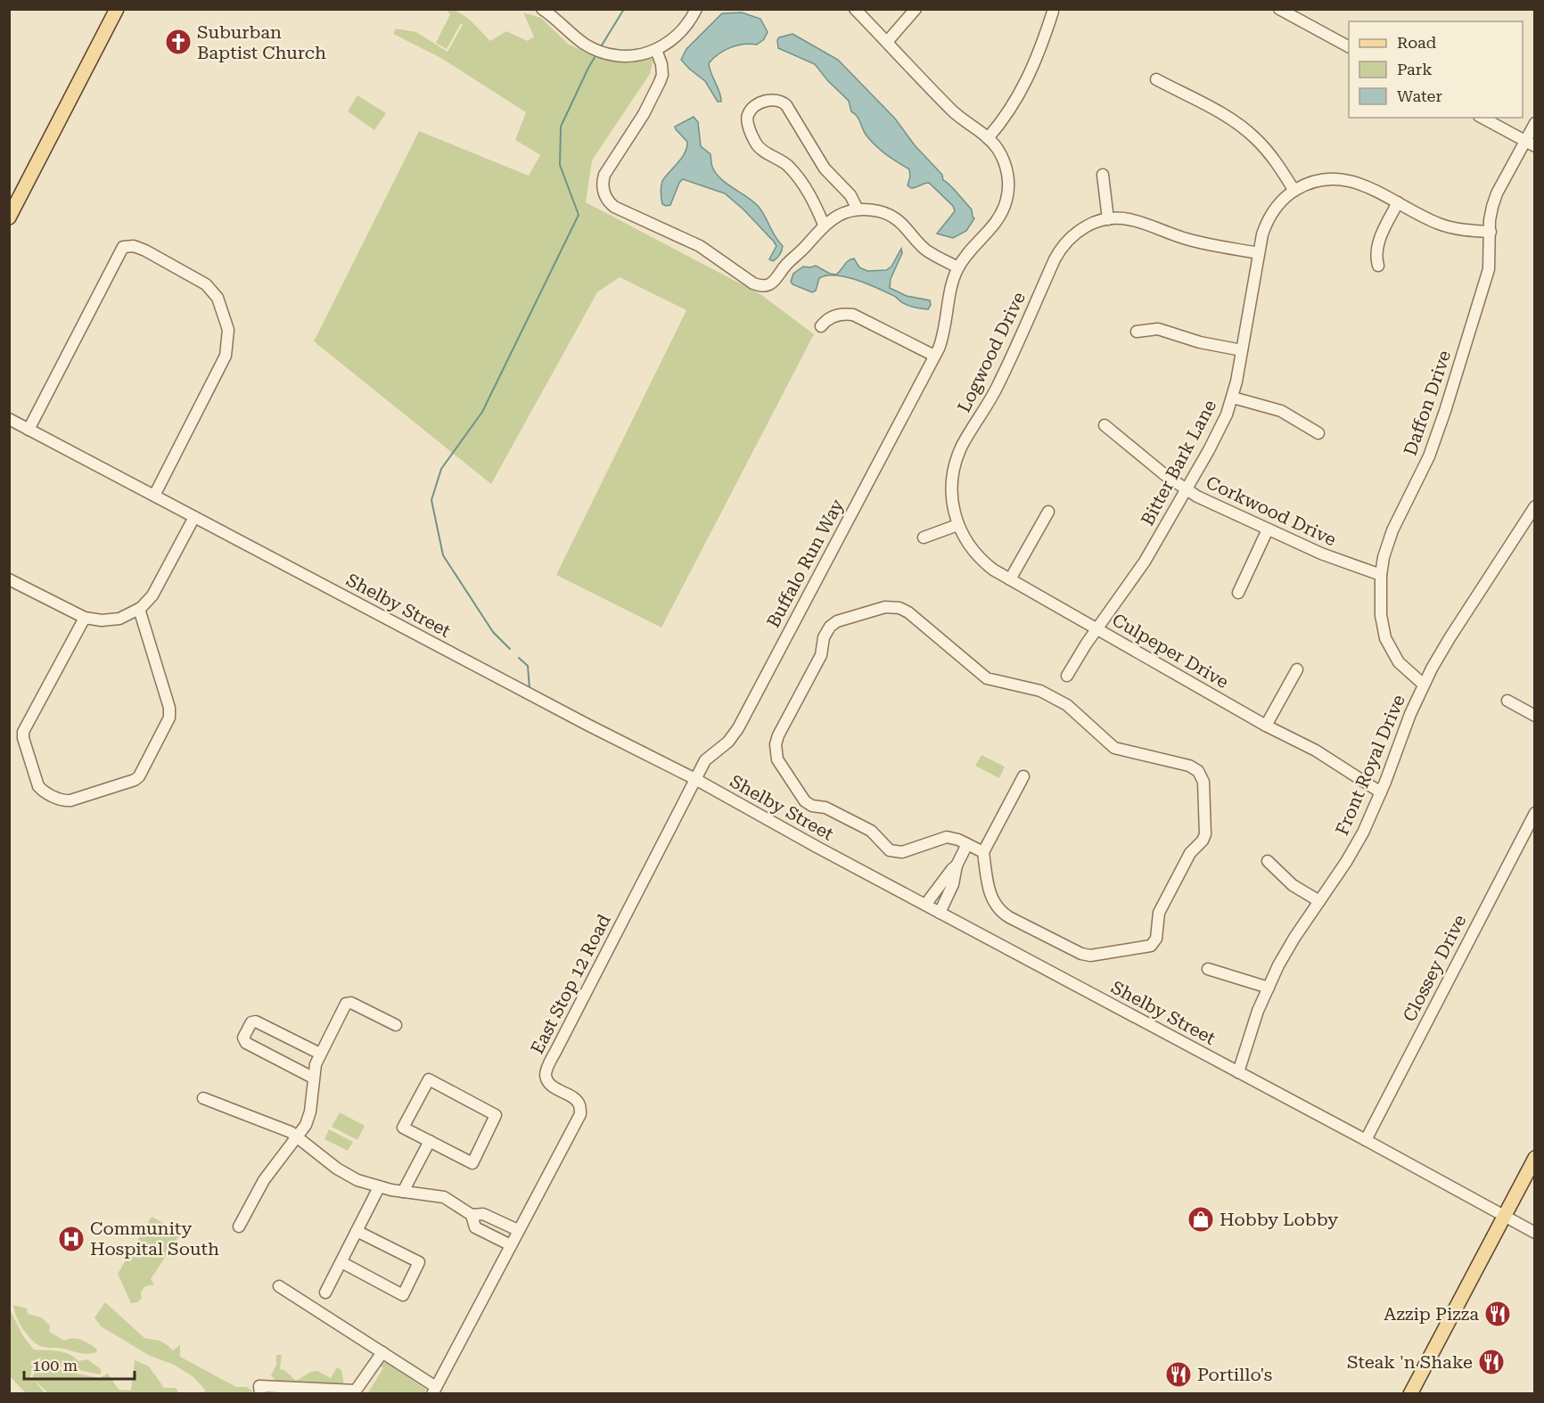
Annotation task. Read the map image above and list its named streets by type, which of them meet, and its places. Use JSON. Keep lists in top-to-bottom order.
{
  "streets": {
    "street": [
      "Logwood Drive",
      "Daffon Drive",
      "Bitter Bark Lane",
      "Corkwood Drive",
      "Buffalo Run Way",
      "Shelby Street",
      "Culpeper Drive",
      "Front Royal Drive",
      "Clossey Drive",
      "East Stop 12 Road"
    ]
  },
  "crossings": [
    ["Logwood Drive", "Culpeper Drive"],
    ["Daffon Drive", "Corkwood Drive"],
    ["Daffon Drive", "Front Royal Drive"],
    ["Bitter Bark Lane", "Corkwood Drive"],
    ["Bitter Bark Lane", "Culpeper Drive"],
    ["Buffalo Run Way", "Shelby Street"],
    ["Buffalo Run Way", "East Stop 12 Road"],
    ["Shelby Street", "Front Royal Drive"],
    ["Shelby Street", "Clossey Drive"],
    ["Shelby Street", "East Stop 12 Road"],
    ["Culpeper Drive", "Front Royal Drive"]
  ],
  "places": {
    "church": ["Suburban Baptist Church"],
    "shop": ["Hobby Lobby"],
    "hospital": ["Community Hospital South"],
    "restaurant": ["Azzip Pizza", "Steak 'n Shake", "Portillo's"]
  },
  "legend": ["Road", "Park", "Water"],
  "scale_bar": "100 m"
}
